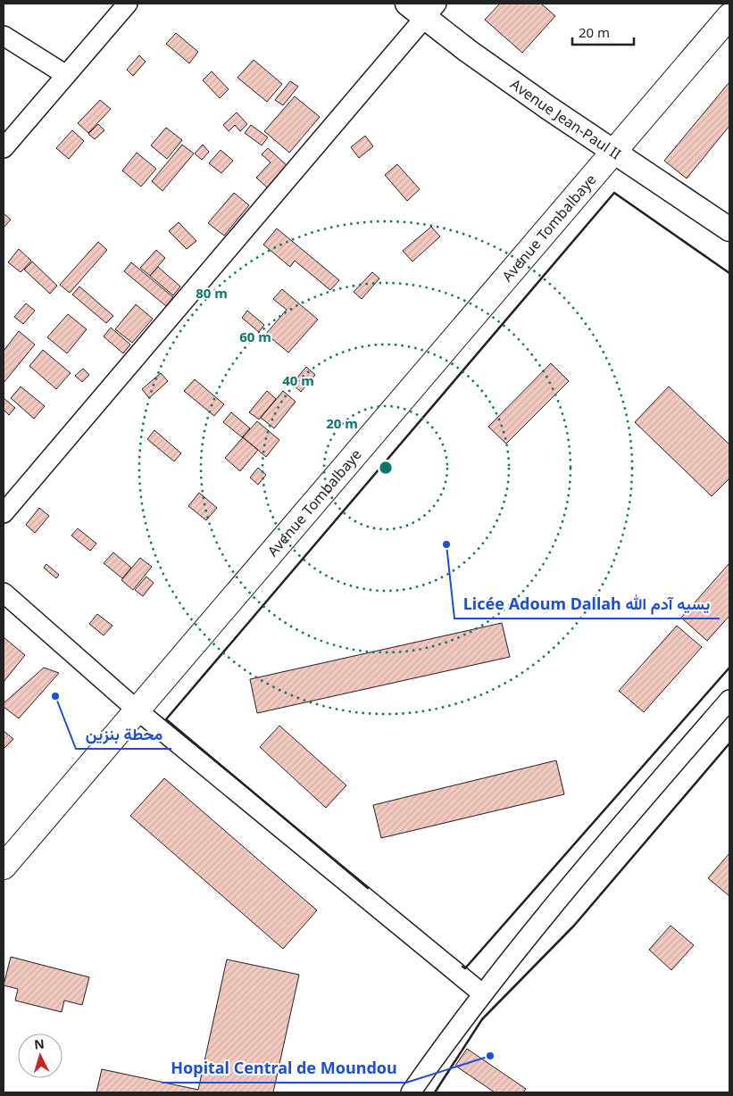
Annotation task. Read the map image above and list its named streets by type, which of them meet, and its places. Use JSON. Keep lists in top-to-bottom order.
{
  "streets": {
    "main road": ["Avenue Tombalbaye"],
    "street": ["Avenue Jean-Paul II"]
  },
  "crossings": [
    ["Avenue Jean-Paul II", "Avenue Tombalbaye"]
  ],
  "places": ["Licée Adoum Dallah يسيه آدم الله", "محطة بنزين", "Hopital Central de Moundou"],
  "scale_bar": "20 m",
  "north": "top",
  "rings": [
    "80 m",
    "60 m",
    "40 m",
    "20 m"
  ]
}
